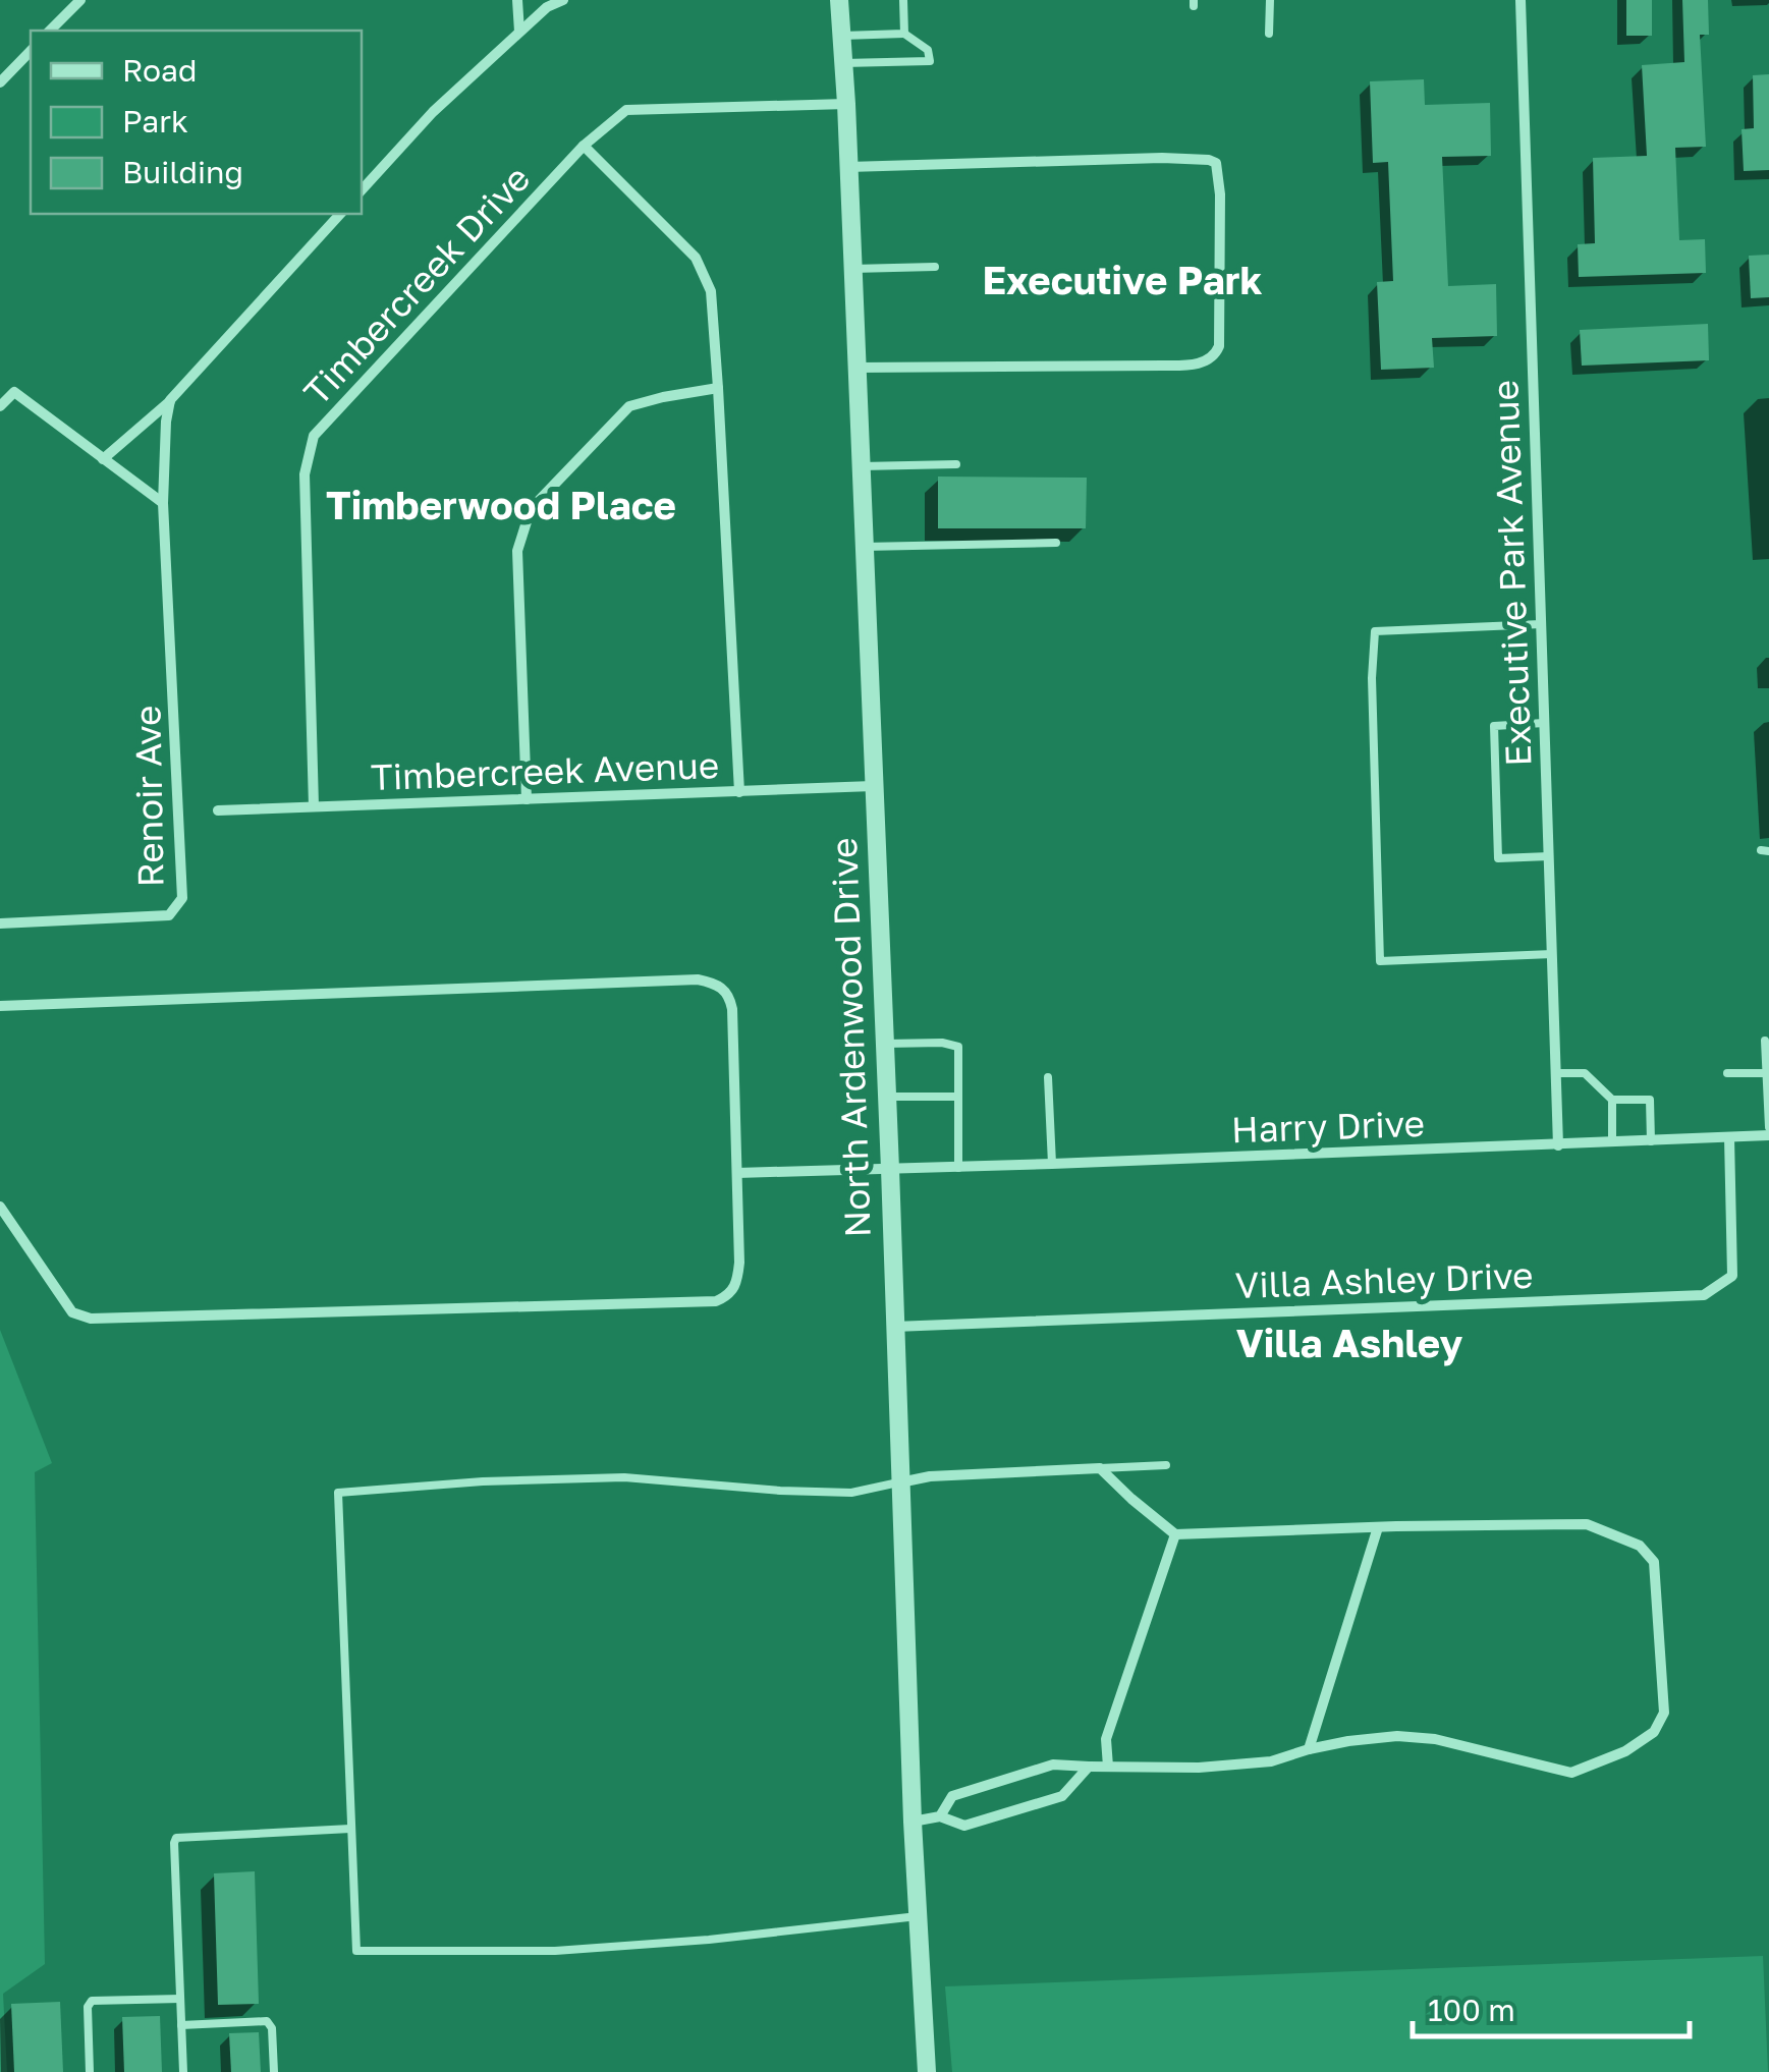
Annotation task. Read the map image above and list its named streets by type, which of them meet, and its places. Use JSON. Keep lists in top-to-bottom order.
{
  "streets": {
    "street": [
      "Timbercreek Drive",
      "Executive Park Avenue",
      "Timbercreek Avenue",
      "Renoir Ave",
      "North Ardenwood Drive",
      "Harry Drive",
      "Villa Ashley Drive"
    ]
  },
  "crossings": [
    ["Timbercreek Drive", "Timbercreek Avenue"],
    ["Timbercreek Drive", "North Ardenwood Drive"],
    ["Executive Park Avenue", "Harry Drive"],
    ["Timbercreek Avenue", "North Ardenwood Drive"],
    ["North Ardenwood Drive", "Harry Drive"],
    ["North Ardenwood Drive", "Villa Ashley Drive"],
    ["Harry Drive", "Villa Ashley Drive"]
  ],
  "districts": ["Executive Park", "Timberwood Place", "Villa Ashley"],
  "legend": ["Road", "Park", "Building"],
  "scale_bar": "100 m"
}
